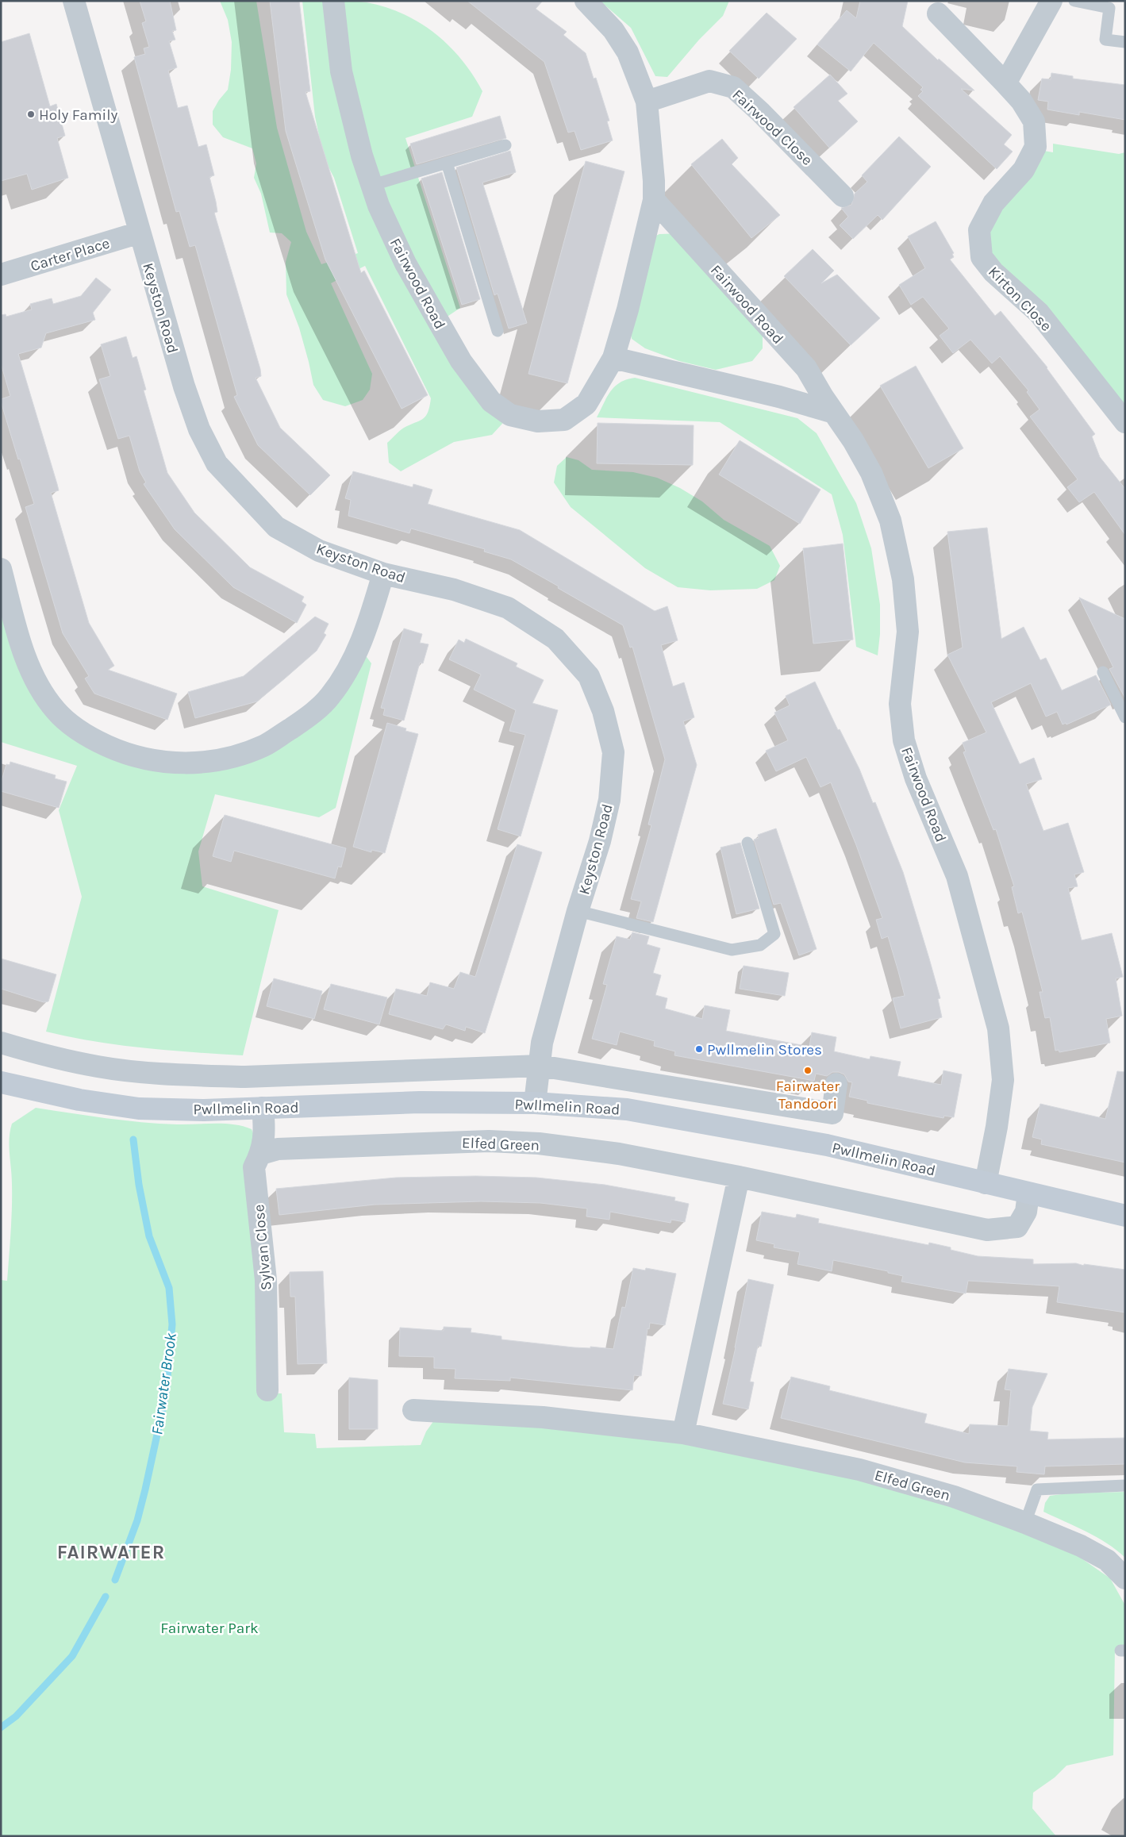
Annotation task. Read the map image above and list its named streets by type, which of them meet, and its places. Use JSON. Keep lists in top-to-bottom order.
{
  "streets": {
    "street": [
      "Fairwood Close",
      "Carter Place",
      "Fairwood Road",
      "Kirton Close",
      "Keyston Road",
      "Pwllmelin Road",
      "Elfed Green",
      "Sylvan Close"
    ]
  },
  "crossings": [
    ["Fairwood Close", "Fairwood Road"],
    ["Carter Place", "Keyston Road"],
    ["Fairwood Road", "Pwllmelin Road"],
    ["Keyston Road", "Pwllmelin Road"],
    ["Pwllmelin Road", "Elfed Green"],
    ["Pwllmelin Road", "Sylvan Close"],
    ["Elfed Green", "Sylvan Close"]
  ],
  "districts": ["FAIRWATER"],
  "water": ["Fairwater Brook"],
  "parks": ["Fairwater Park"],
  "places": ["Holy Family", "Pwllmelin Stores", "Fairwater Tandoori"]
}
